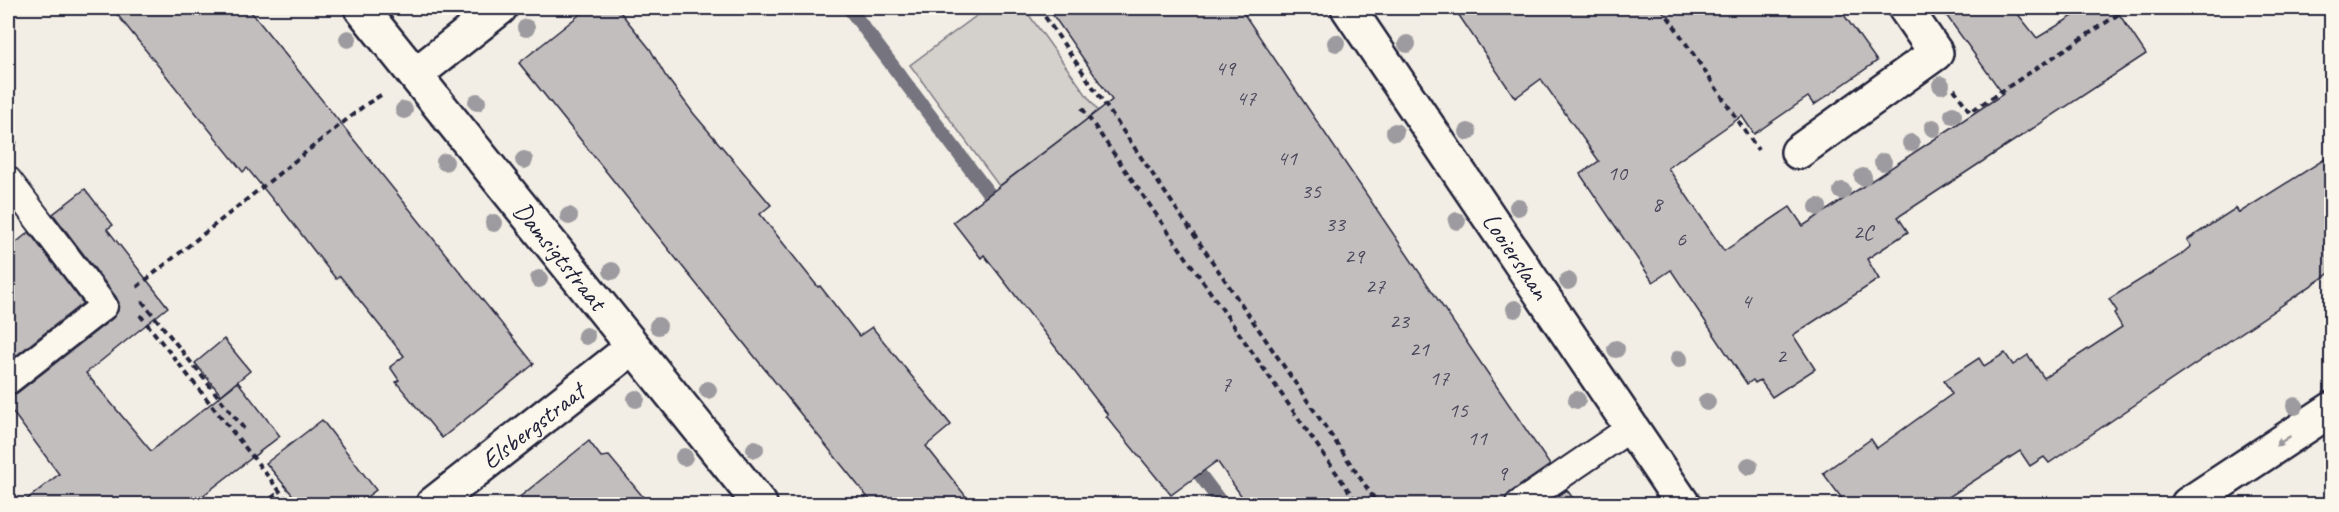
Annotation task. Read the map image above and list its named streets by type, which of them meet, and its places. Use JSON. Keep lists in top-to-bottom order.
{
  "streets": {
    "street": ["Damsigtstraat", "Looierslaan", "Elsbergstraat"]
  },
  "crossings": [
    ["Damsigtstraat", "Elsbergstraat"]
  ],
  "house_numbers": [
    "49",
    "47",
    "41",
    "10",
    "35",
    "8",
    "33",
    "2C",
    "6",
    "29",
    "27",
    "4",
    "23",
    "21",
    "2",
    "17",
    "7",
    "15",
    "11",
    "9"
  ]
}
